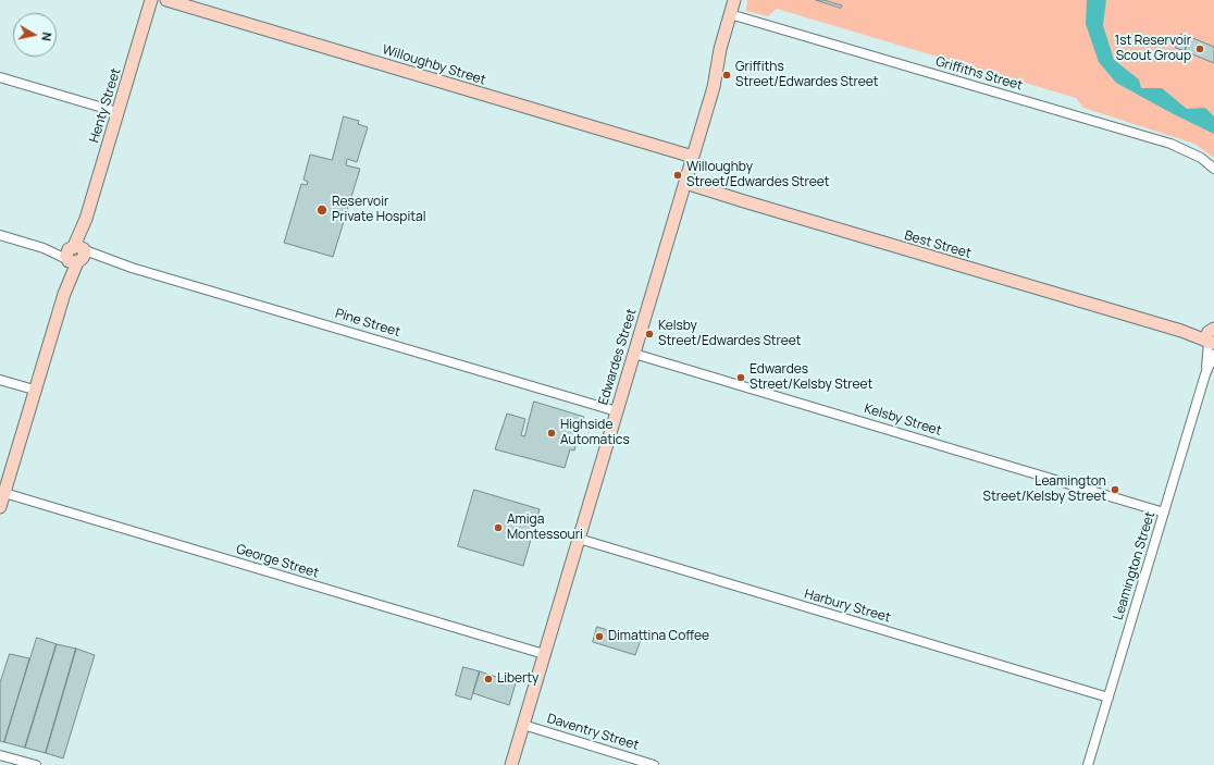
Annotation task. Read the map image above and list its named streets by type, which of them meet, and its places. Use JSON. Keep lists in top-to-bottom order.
{
  "streets": {
    "street": [
      "Willoughby Street",
      "Griffiths Street",
      "Henty Street",
      "Best Street",
      "Pine Street",
      "Edwardes Street",
      "Kelsby Street",
      "George Street",
      "Leamington Street",
      "Harbury Street",
      "Daventry Street"
    ]
  },
  "crossings": [
    ["Willoughby Street", "Edwardes Street"],
    ["Griffiths Street", "Edwardes Street"],
    ["Henty Street", "Pine Street"],
    ["Henty Street", "George Street"],
    ["Best Street", "Edwardes Street"],
    ["Best Street", "Leamington Street"],
    ["Pine Street", "Edwardes Street"],
    ["Edwardes Street", "Kelsby Street"],
    ["Edwardes Street", "George Street"],
    ["Edwardes Street", "Harbury Street"],
    ["Edwardes Street", "Daventry Street"],
    ["Kelsby Street", "Leamington Street"],
    ["Leamington Street", "Harbury Street"]
  ],
  "places": [
    "1st Reservoir Scout Group",
    "Griffiths Street/Edwardes Street",
    "Willoughby Street/Edwardes Street",
    "Reservoir Private Hospital",
    "Kelsby Street/Edwardes Street",
    "Edwardes Street/Kelsby Street",
    "Highside Automatics",
    "Leamington Street/Kelsby Street",
    "Amiga Montessouri",
    "Dimattina Coffee",
    "Liberty"
  ],
  "north": "right"
}
